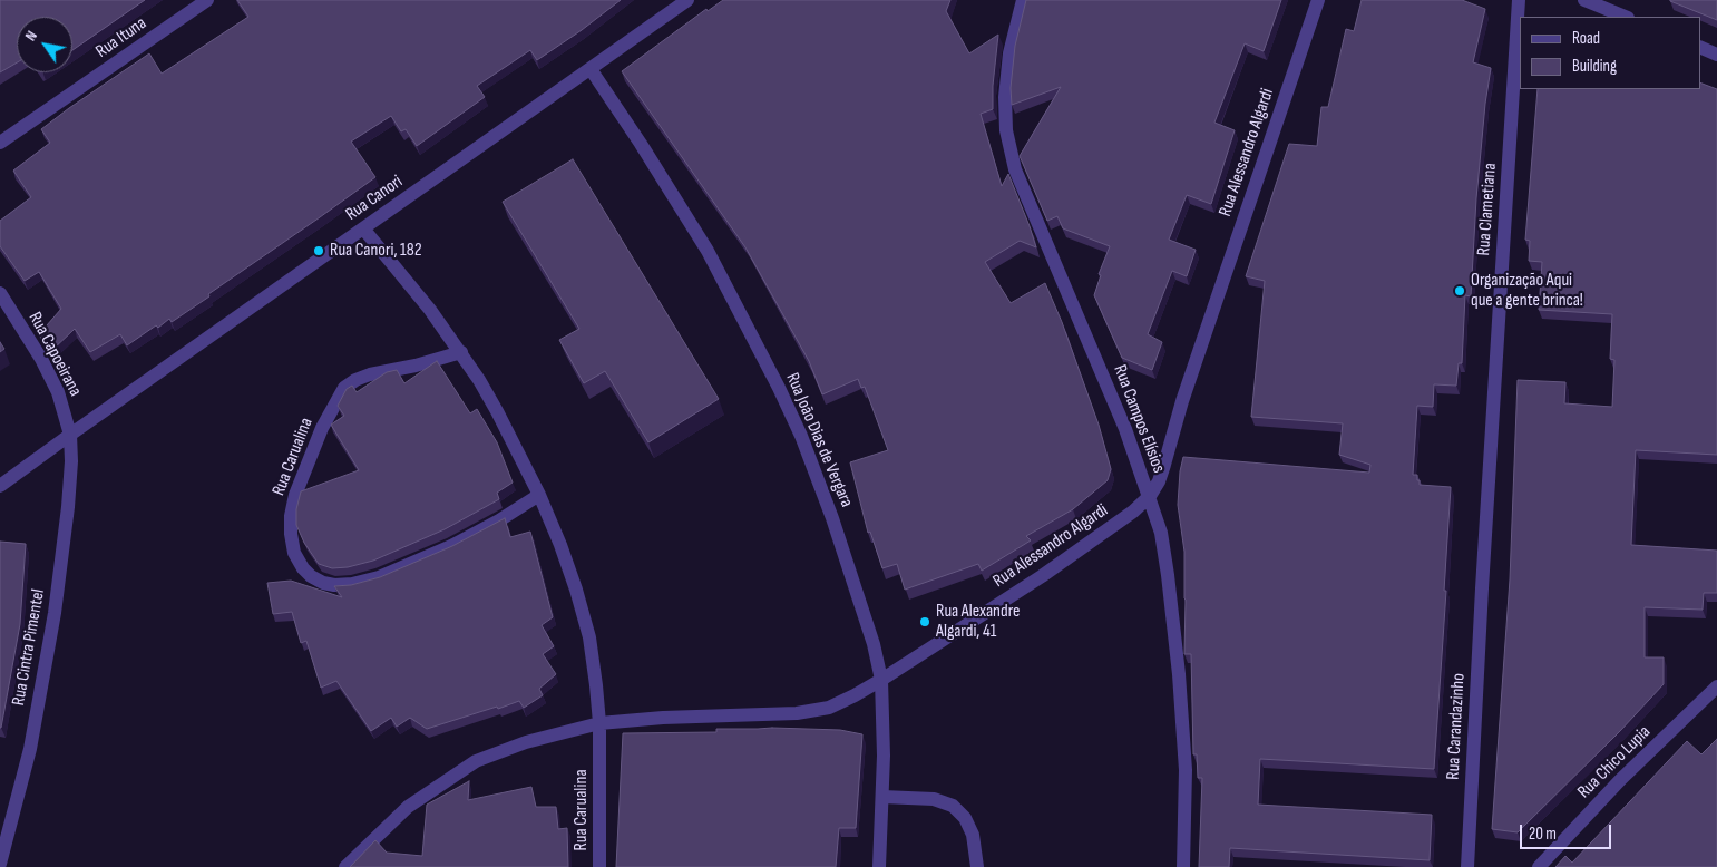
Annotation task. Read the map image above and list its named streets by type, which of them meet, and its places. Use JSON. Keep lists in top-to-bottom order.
{
  "streets": {
    "street": [
      "Rua Ituna",
      "Rua Alessandro Algardi",
      "Rua Canori",
      "Rua Clametiana",
      "Rua Capoeirana",
      "Rua Campos Elísios",
      "Rua João Dias de Vergara",
      "Rua Carualina",
      "Rua Cintra Pimentel",
      "Rua Carandazinho",
      "Rua Chico Lupia"
    ]
  },
  "crossings": [
    ["Rua Alessandro Algardi", "Rua Campos Elísios"],
    ["Rua Alessandro Algardi", "Rua João Dias de Vergara"],
    ["Rua Alessandro Algardi", "Rua Carualina"],
    ["Rua Canori", "Rua Capoeirana"],
    ["Rua Canori", "Rua João Dias de Vergara"],
    ["Rua Canori", "Rua Carualina"],
    ["Rua Canori", "Rua Cintra Pimentel"],
    ["Rua Clametiana", "Rua Carandazinho"],
    ["Rua Capoeirana", "Rua Cintra Pimentel"]
  ],
  "places": ["Rua Canori, 182", "Organização Aqui que a gente brinca!", "Rua Alexandre Algardi, 41"],
  "legend": ["Road", "Building"],
  "scale_bar": "20 m",
  "north": "top left"
}
